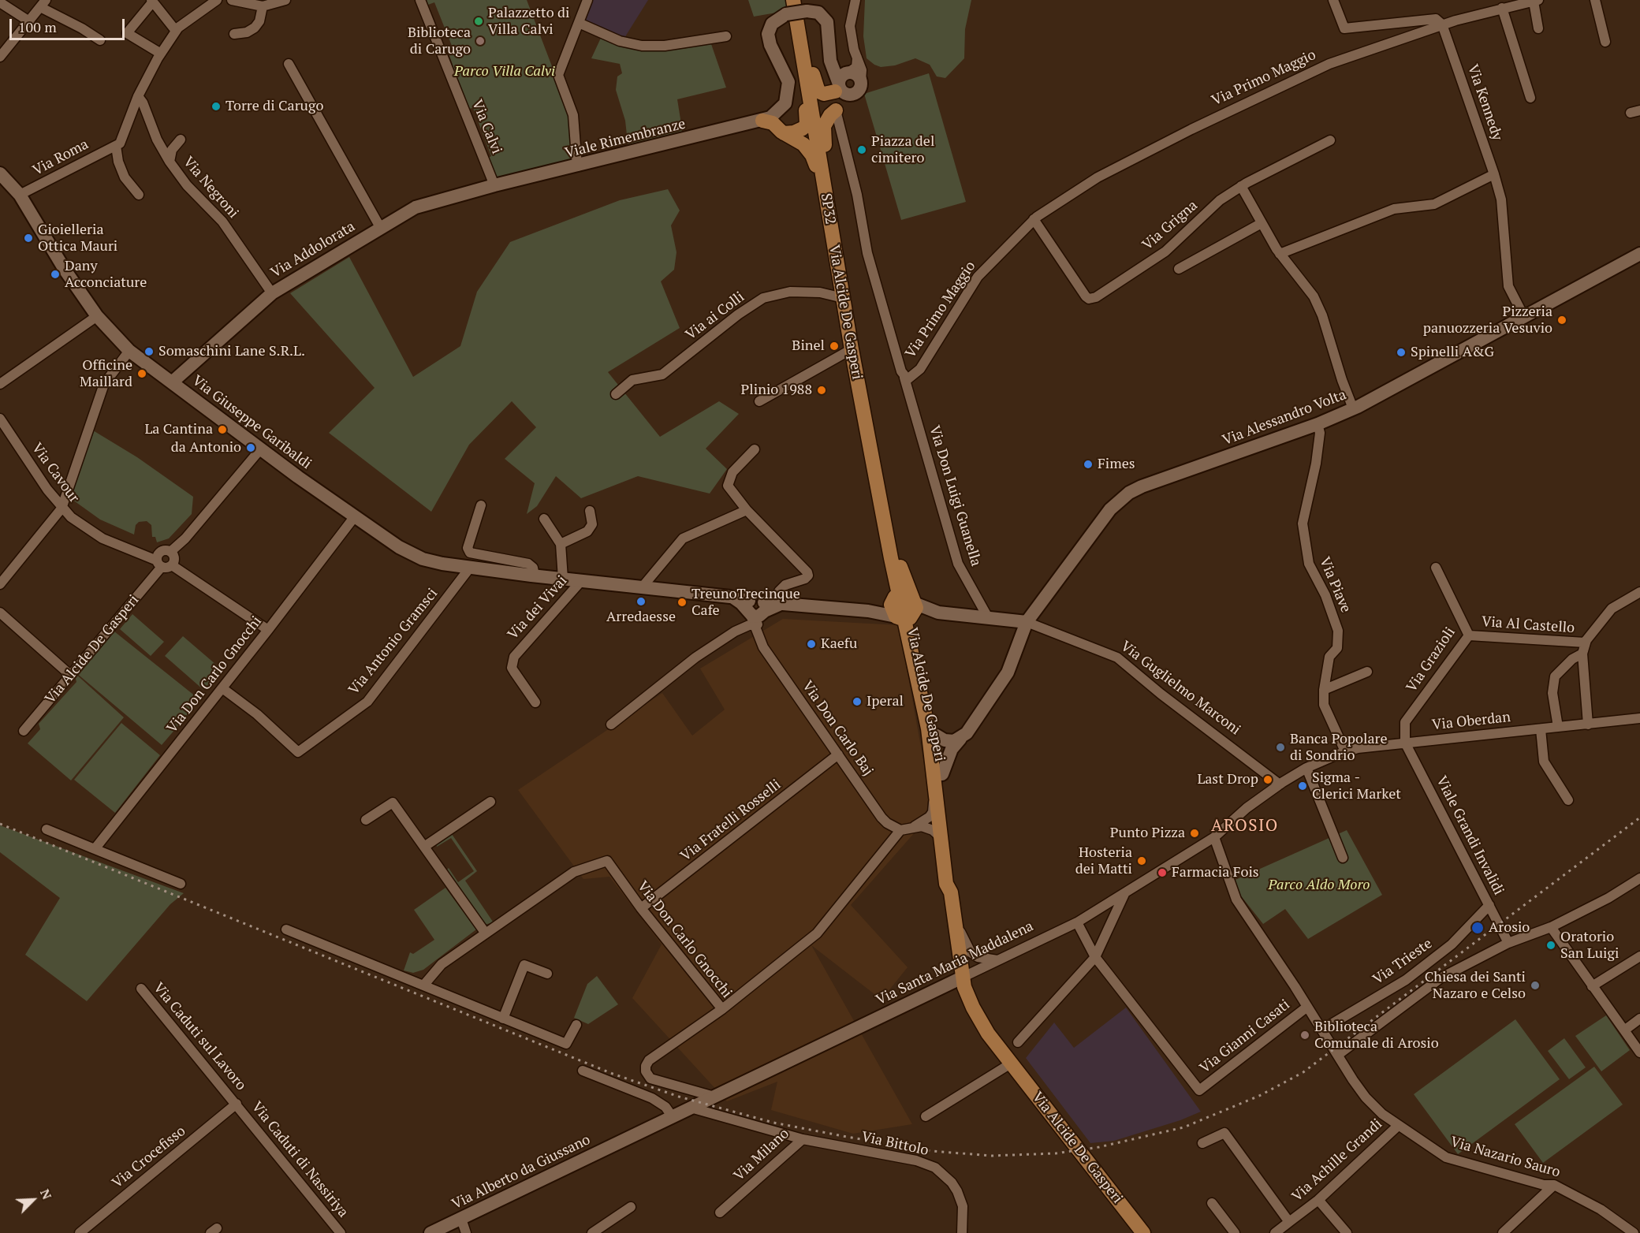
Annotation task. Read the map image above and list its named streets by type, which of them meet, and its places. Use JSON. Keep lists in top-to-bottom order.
{
  "streets": {
    "main road": ["SP32", "Via Alcide De Gasperi"],
    "street": [
      "Via Primo Maggio",
      "Via Kennedy",
      "Via Calvi",
      "Viale Rimembranze",
      "Via Roma",
      "Via Negroni",
      "Via Grigna",
      "Via Addolorata",
      "Via ai Colli",
      "Via Alessandro Volta",
      "Via Giuseppe Garibaldi",
      "Via Cavour",
      "Via Don Luigi Guanella",
      "Via Piave",
      "Via dei Vivai",
      "Via Al Castello",
      "Via Antonio Gramsci",
      "Via Grazioli",
      "Via Don Carlo Gnocchi",
      "Via Guglielmo Marconi",
      "Via Oberdan",
      "Via Don Carlo Baj",
      "Via Fratelli Rosselli",
      "Viale Grandi Invalidi",
      "Via Trieste",
      "Via Santa Maria Maddalena",
      "Via Caduti sul Lavoro",
      "Via Gianni Casati",
      "Via Bittolo",
      "Via Milano",
      "Via Crocefisso",
      "Via Nazario Sauro",
      "Via Caduti di Nassiriya",
      "Via Achille Grandi",
      "Via Alberto da Giussano"
    ]
  },
  "crossings": [
    ["Via Primo Maggio", "Via Kennedy"],
    ["Via Primo Maggio", "Viale Rimembranze"],
    ["Via Primo Maggio", "Via Grigna"],
    ["Via Primo Maggio", "Via Don Luigi Guanella"],
    ["Via Kennedy", "Via Alessandro Volta"],
    ["Via Calvi", "Viale Rimembranze"],
    ["Via Calvi", "Via Addolorata"],
    ["Viale Rimembranze", "Via Addolorata"],
    ["Via Roma", "Via Giuseppe Garibaldi"],
    ["Via Negroni", "Via Addolorata"],
    ["SP32", "Via Alcide De Gasperi"],
    ["Via Addolorata", "Via Giuseppe Garibaldi"],
    ["Via Alcide De Gasperi", "Via ai Colli"],
    ["Via Alcide De Gasperi", "Via Alessandro Volta"],
    ["Via Alcide De Gasperi", "Via Giuseppe Garibaldi"],
    ["Via Alcide De Gasperi", "Via Cavour"],
    ["Via Alcide De Gasperi", "Via Guglielmo Marconi"],
    ["Via Alcide De Gasperi", "Via Santa Maria Maddalena"],
    ["Via Alessandro Volta", "Via Piave"],
    ["Via Alessandro Volta", "Via Guglielmo Marconi"],
    ["Via Giuseppe Garibaldi", "Via dei Vivai"],
    ["Via Giuseppe Garibaldi", "Via Antonio Gramsci"],
    ["Via Giuseppe Garibaldi", "Via Don Carlo Gnocchi"],
    ["Via Giuseppe Garibaldi", "Via Guglielmo Marconi"],
    ["Via Giuseppe Garibaldi", "Via Don Carlo Baj"],
    ["Via Cavour", "Via Don Carlo Gnocchi"],
    ["Via Don Luigi Guanella", "Via Guglielmo Marconi"],
    ["Via Piave", "Via Oberdan"],
    ["Via Piave", "Via Santa Maria Maddalena"],
    ["Via Al Castello", "Via Grazioli"],
    ["Via Antonio Gramsci", "Via Don Carlo Gnocchi"],
    ["Via Grazioli", "Via Oberdan"],
    ["Via Grazioli", "Viale Grandi Invalidi"],
    ["Via Don Carlo Gnocchi", "Via Fratelli Rosselli"],
    ["Via Don Carlo Gnocchi", "Via Santa Maria Maddalena"],
    ["Via Guglielmo Marconi", "Via Don Carlo Baj"],
    ["Via Guglielmo Marconi", "Via Santa Maria Maddalena"],
    ["Via Oberdan", "Viale Grandi Invalidi"],
    ["Via Oberdan", "Via Santa Maria Maddalena"],
    ["Via Don Carlo Baj", "Via Fratelli Rosselli"],
    ["Viale Grandi Invalidi", "Via Trieste"],
    ["Via Trieste", "Via Nazario Sauro"],
    ["Via Santa Maria Maddalena", "Via Milano"],
    ["Via Santa Maria Maddalena", "Via Nazario Sauro"],
    ["Via Santa Maria Maddalena", "Via Alberto da Giussano"],
    ["Via Caduti sul Lavoro", "Via Crocefisso"],
    ["Via Caduti sul Lavoro", "Via Caduti di Nassiriya"],
    ["Via Gianni Casati", "Via Nazario Sauro"],
    ["Via Bittolo", "Via Milano"],
    ["Via Crocefisso", "Via Caduti di Nassiriya"],
    ["Via Nazario Sauro", "Via Achille Grandi"]
  ],
  "districts": ["AROSIO"],
  "parks": ["Parco Villa Calvi", "Parco Aldo Moro"],
  "places": [
    "Palazzetto di Villa Calvi",
    "Biblioteca di Carugo",
    "Torre di Carugo",
    "Piazza del cimitero",
    "Gioielleria Ottica Mauri",
    "Dany Acconciature",
    "Pizzeria panuozzeria Vesuvio",
    "Binel",
    "Somaschini Lane S.R.L.",
    "Spinelli A&G",
    "Officine Maillard",
    "Plinio 1988",
    "La Cantina",
    "da Antonio",
    "Fimes",
    "Arredaesse",
    "TreunoTrecinque Cafe",
    "Kaefu",
    "Iperal",
    "Banca Popolare di Sondrio",
    "Last Drop",
    "Sigma - Clerici Market",
    "Punto Pizza",
    "Hosteria dei Matti",
    "Farmacia Fois",
    "Arosio",
    "Oratorio San Luigi",
    "Chiesa dei Santi Nazaro e Celso",
    "Biblioteca Comunale di Arosio"
  ],
  "scale_bar": "100 m",
  "north": "top right"
}
